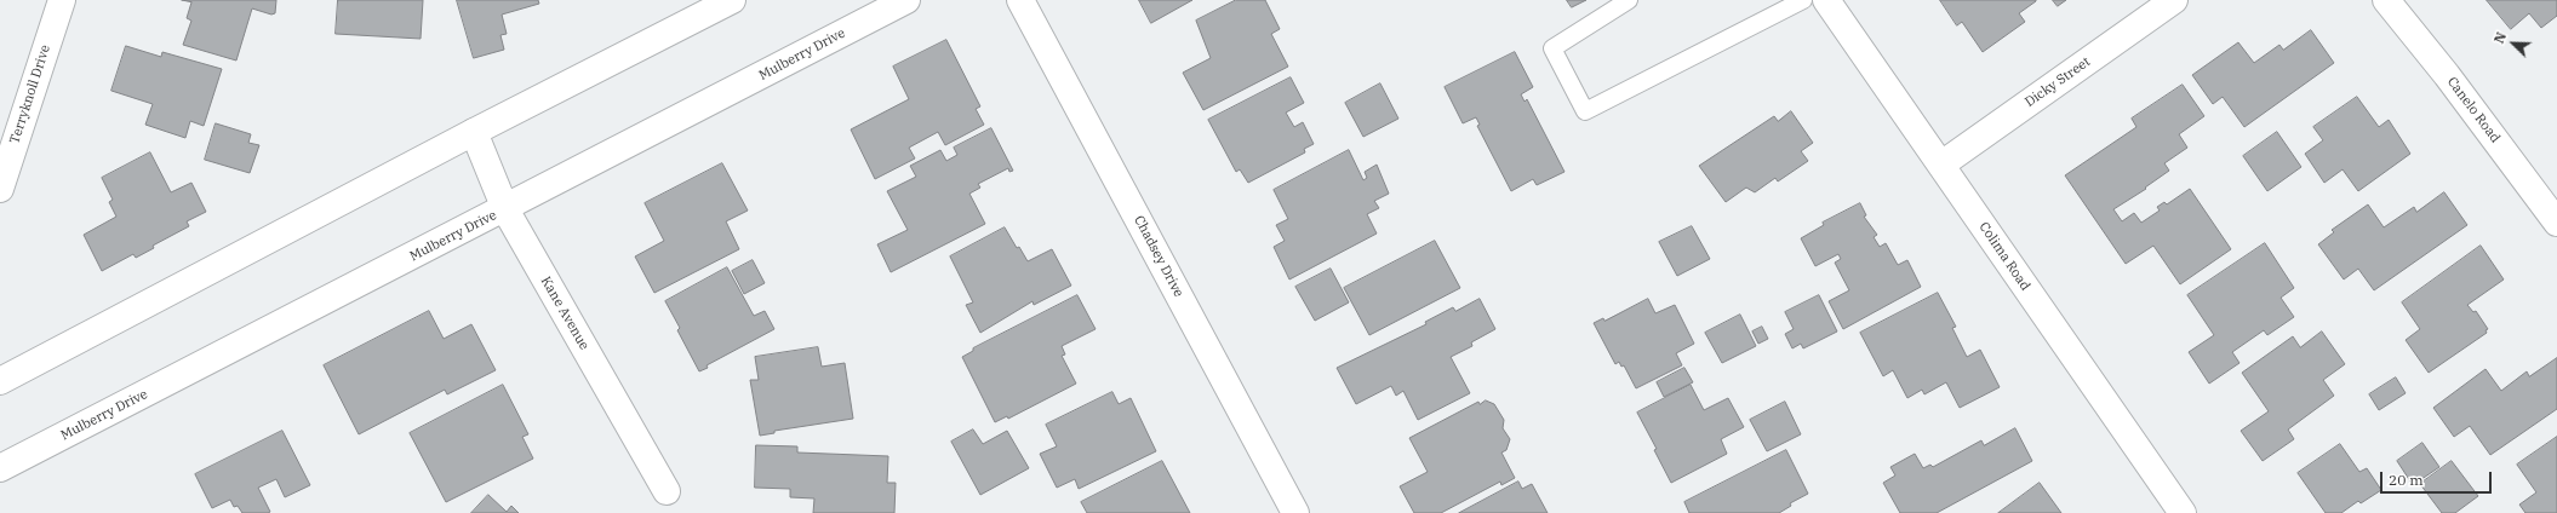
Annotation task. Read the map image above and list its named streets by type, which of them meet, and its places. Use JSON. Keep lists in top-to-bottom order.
{
  "streets": {
    "main road": [
      "Mulberry Drive",
      "Dicky Street",
      "Terryknoll Drive",
      "Canelo Road",
      "Chadsey Drive",
      "Colima Road",
      "Kane Avenue"
    ]
  },
  "crossings": [
    ["Mulberry Drive", "Kane Avenue"],
    ["Dicky Street", "Colima Road"]
  ],
  "scale_bar": "20 m",
  "north": "top left"
}
